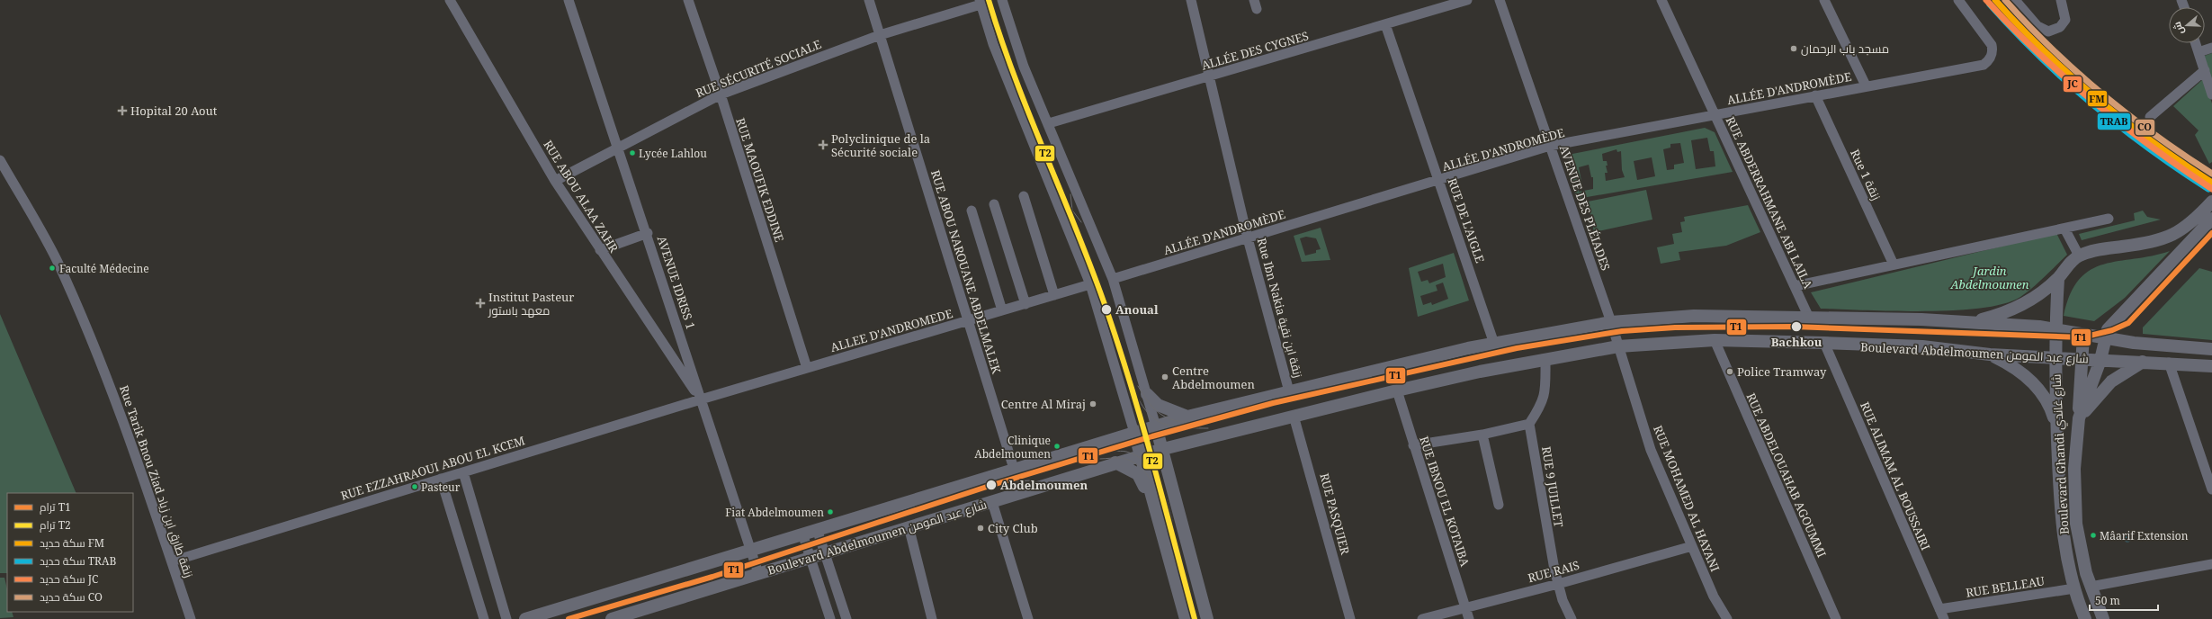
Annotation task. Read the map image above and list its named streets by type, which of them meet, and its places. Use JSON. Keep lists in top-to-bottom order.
{
  "streets": {
    "main road": ["Boulevard Abdelmoumen شارع عبد المومن", "Boulevard Ghandi شارع غاندي"],
    "street": [
      "ALLÉE DES CYGNES",
      "RUE SÉCURITÉ SOCIALE",
      "ALLÉE D'ANDROMÈDE",
      "Rue 1 زنقة",
      "RUE MAOUFIK EDDINE",
      "RUE ABOU ALAA ZAHR",
      "RUE ABDERRAHMANE ABI LAILA",
      "AVENUE DES PLÉIADES",
      "RUE DE L'AIGLE",
      "RUE ABOU NAROUANE ABDELMALEK",
      "AVENUE IDRISS 1",
      "Rue Ibn Nakia زنقة ابن نقية",
      "ALLEE D'ANDROMEDE",
      "RUE EZZAHRAOUI ABOU EL KCEM",
      "RUE ABDELOUAHAB AGOUMMI",
      "RUE ALIMAM AL BOUSSAIRI",
      "Rue Tarik Bnou Ziad زنقة طارق ابن زياد",
      "RUE 9 JUILLET",
      "RUE MOHAMED AL HAYANI",
      "RUE IBNOU EL KOTAIBA",
      "RUE PASQUIER",
      "RUE RAIS",
      "RUE BELLEAU"
    ]
  },
  "crossings": [
    ["ALLÉE DES CYGNES", "RUE DE L'AIGLE"],
    ["ALLÉE DES CYGNES", "Rue Ibn Nakia زنقة ابن نقية"],
    ["RUE SÉCURITÉ SOCIALE", "RUE MAOUFIK EDDINE"],
    ["RUE SÉCURITÉ SOCIALE", "RUE ABOU ALAA ZAHR"],
    ["RUE SÉCURITÉ SOCIALE", "RUE ABOU NAROUANE ABDELMALEK"],
    ["RUE SÉCURITÉ SOCIALE", "AVENUE IDRISS 1"],
    ["ALLÉE D'ANDROMÈDE", "Rue 1 زنقة"],
    ["ALLÉE D'ANDROMÈDE", "RUE ABDERRAHMANE ABI LAILA"],
    ["ALLÉE D'ANDROMÈDE", "AVENUE DES PLÉIADES"],
    ["ALLÉE D'ANDROMÈDE", "RUE DE L'AIGLE"],
    ["ALLÉE D'ANDROMÈDE", "Rue Ibn Nakia زنقة ابن نقية"],
    ["RUE MAOUFIK EDDINE", "ALLEE D'ANDROMEDE"],
    ["RUE ABOU ALAA ZAHR", "AVENUE IDRISS 1"],
    ["RUE ABOU ALAA ZAHR", "ALLEE D'ANDROMEDE"],
    ["RUE ABOU ALAA ZAHR", "RUE EZZAHRAOUI ABOU EL KCEM"],
    ["RUE ABDERRAHMANE ABI LAILA", "Boulevard Abdelmoumen شارع عبد المومن"],
    ["AVENUE DES PLÉIADES", "Boulevard Abdelmoumen شارع عبد المومن"],
    ["AVENUE DES PLÉIADES", "RUE MOHAMED AL HAYANI"],
    ["RUE DE L'AIGLE", "Boulevard Abdelmoumen شارع عبد المومن"],
    ["RUE ABOU NAROUANE ABDELMALEK", "ALLEE D'ANDROMEDE"],
    ["RUE ABOU NAROUANE ABDELMALEK", "Boulevard Abdelmoumen شارع عبد المومن"],
    ["AVENUE IDRISS 1", "ALLEE D'ANDROMEDE"],
    ["AVENUE IDRISS 1", "Boulevard Abdelmoumen شارع عبد المومن"],
    ["AVENUE IDRISS 1", "RUE EZZAHRAOUI ABOU EL KCEM"],
    ["Rue Ibn Nakia زنقة ابن نقية", "Boulevard Abdelmoumen شارع عبد المومن"],
    ["ALLEE D'ANDROMEDE", "RUE EZZAHRAOUI ABOU EL KCEM"],
    ["Boulevard Abdelmoumen شارع عبد المومن", "Boulevard Ghandi شارع غاندي"],
    ["Boulevard Abdelmoumen شارع عبد المومن", "RUE ABDELOUAHAB AGOUMMI"],
    ["Boulevard Abdelmoumen شارع عبد المومن", "RUE ALIMAM AL BOUSSAIRI"],
    ["Boulevard Abdelmoumen شارع عبد المومن", "RUE MOHAMED AL HAYANI"],
    ["Boulevard Abdelmoumen شارع عبد المومن", "RUE IBNOU EL KOTAIBA"],
    ["Boulevard Abdelmoumen شارع عبد المومن", "RUE PASQUIER"],
    ["Boulevard Ghandi شارع غاندي", "RUE BELLEAU"],
    ["RUE EZZAHRAOUI ABOU EL KCEM", "Rue Tarik Bnou Ziad زنقة طارق ابن زياد"],
    ["RUE ALIMAM AL BOUSSAIRI", "RUE BELLEAU"],
    ["RUE 9 JUILLET", "RUE RAIS"],
    ["RUE MOHAMED AL HAYANI", "RUE RAIS"],
    ["RUE IBNOU EL KOTAIBA", "RUE RAIS"]
  ],
  "parks": ["Jardin Abdelmoumen"],
  "places": {
    "other": [
      "مسجد باب الرحمان",
      "Lycée Lahlou",
      "Faculté Médecine",
      "Anoual",
      "Bachkou",
      "Police Tramway",
      "Centre Abdelmoumen",
      "Centre Al Miraj",
      "Clinique Abdelmoumen",
      "Abdelmoumen",
      "Pasteur",
      "Fiat Abdelmoumen",
      "City Club",
      "Mâarif Extension"
    ],
    "health": ["Hopital 20 Aout", "Polyclinique de la Sécurité sociale", "Institut Pasteur معهد باستور"]
  },
  "lines": [
    "tram line T2",
    "rail line FM",
    "rail line JC",
    "rail line CO",
    "rail line TRAB",
    "tram line T1"
  ],
  "legend": [
    "ترام T1",
    "ترام T2",
    "سكة حديد FM",
    "سكة حديد TRAB",
    "سكة حديد JC",
    "سكة حديد CO"
  ],
  "scale_bar": "50 m",
  "north": "left"
}
